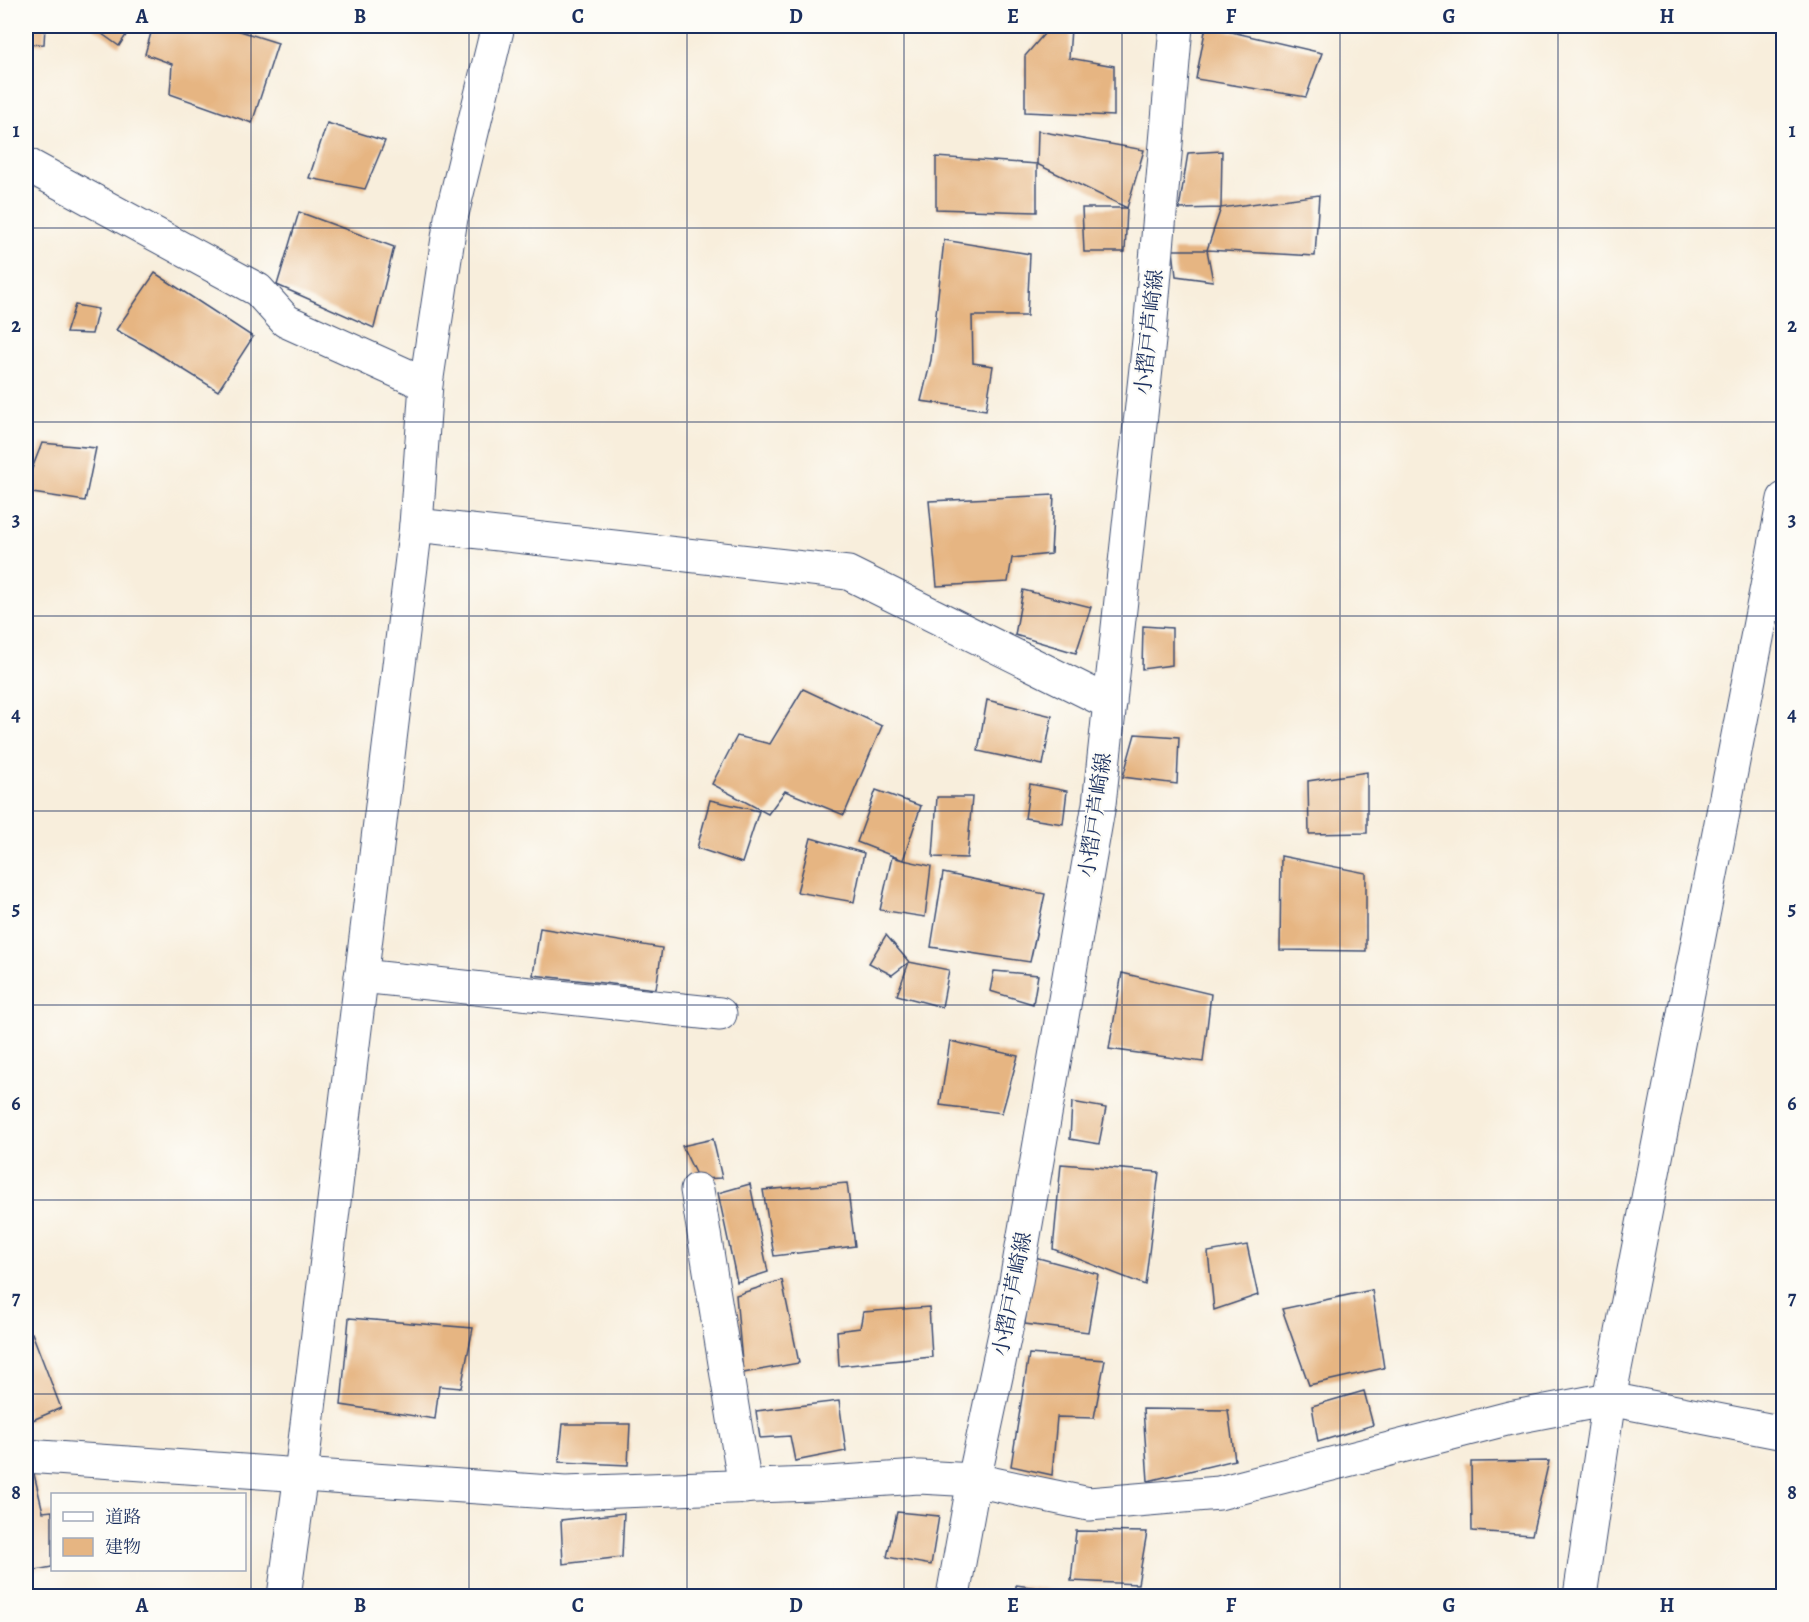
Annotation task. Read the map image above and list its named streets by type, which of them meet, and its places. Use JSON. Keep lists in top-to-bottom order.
{
  "streets": {
    "street": ["小摺戸芦崎線"]
  },
  "legend": ["道路", "建物"],
  "grid": {
    "columns": [
      "A",
      "B",
      "C",
      "D",
      "E",
      "F",
      "G",
      "H"
    ],
    "rows": [
      "1",
      "2",
      "3",
      "4",
      "5",
      "6",
      "7",
      "8"
    ]
  }
}
